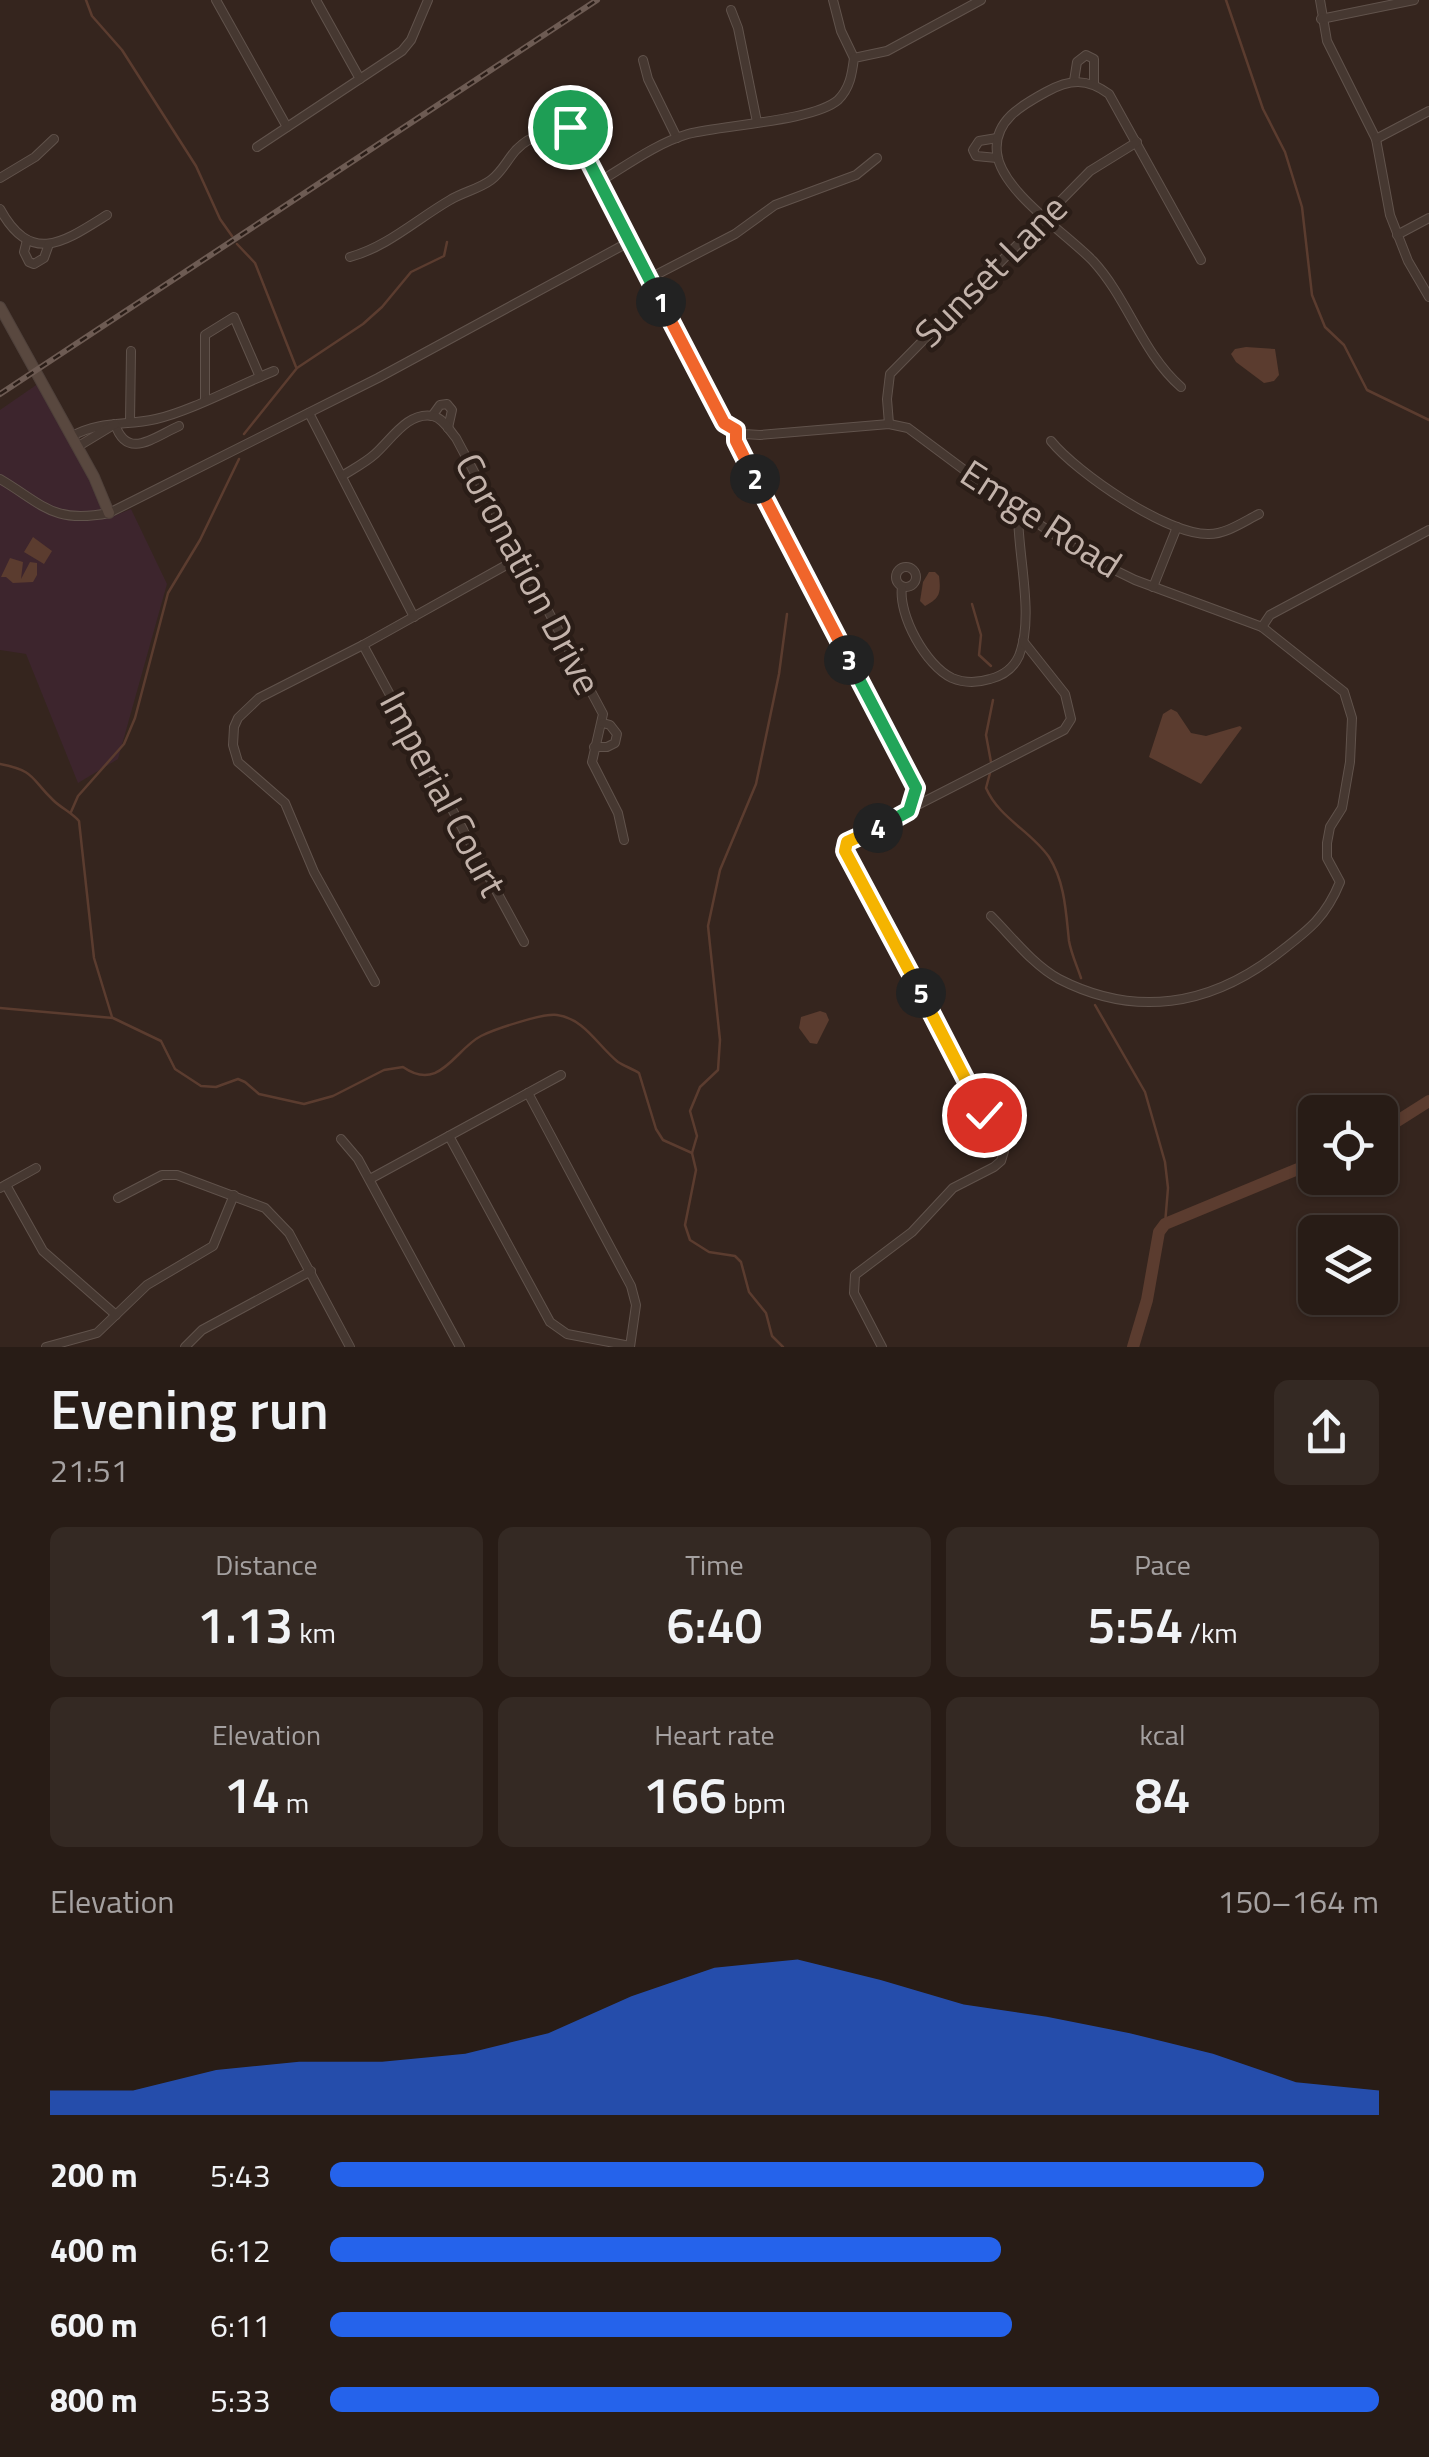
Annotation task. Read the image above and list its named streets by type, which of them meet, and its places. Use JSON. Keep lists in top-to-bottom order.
{
  "streets": {
    "street": [
      "Sunset Lane",
      "Emge Road",
      "Coronation Drive",
      "Imperial Court"
    ]
  },
  "crossings": [
    ["Sunset Lane", "Emge Road"]
  ],
  "page": {
    "pins": [
      "1",
      "2",
      "3",
      "4",
      "5"
    ],
    "heading": ["Evening run", "21:51"],
    "stats": [
      ["Distance", "1.13 km"],
      ["Time", "6:40"],
      ["Pace", "5:54 /km"],
      ["Elevation", "14 m"],
      ["Heart rate", "166 bpm"],
      ["kcal", "84"]
    ],
    "chart": ["Elevation", "150–164 m"],
    "list": [
      {
        "name": "200 m",
        "note": "5:43"
      },
      {
        "name": "400 m",
        "note": "6:12"
      },
      {
        "name": "600 m",
        "note": "6:11"
      },
      {
        "name": "800 m",
        "note": "5:33"
      }
    ]
  }
}
